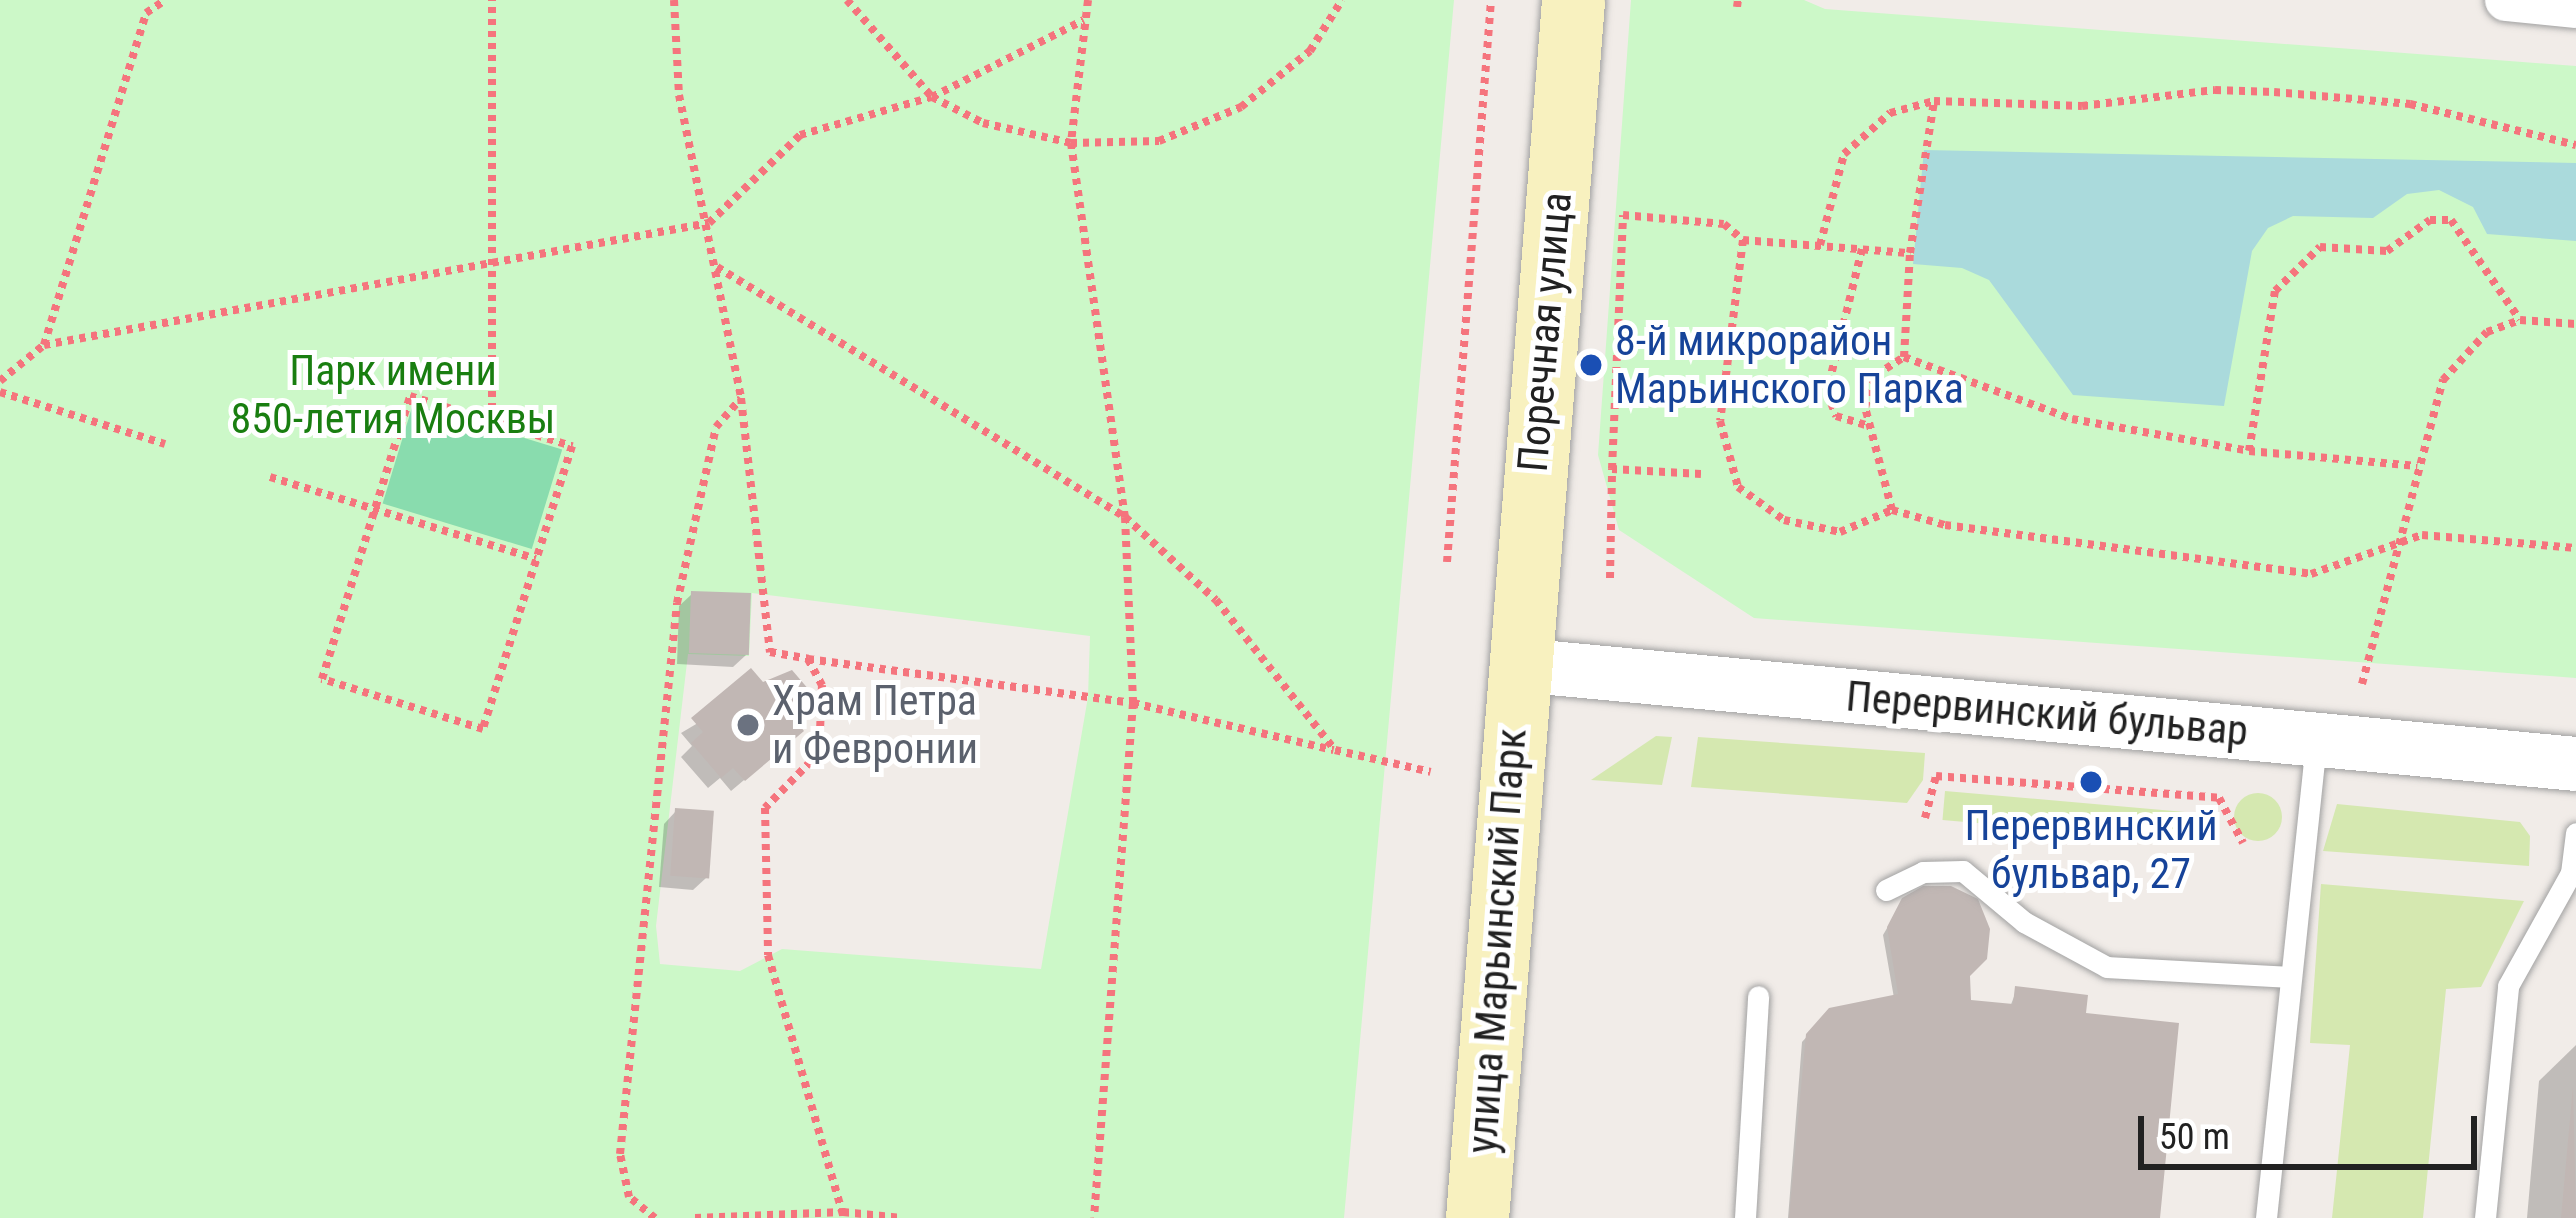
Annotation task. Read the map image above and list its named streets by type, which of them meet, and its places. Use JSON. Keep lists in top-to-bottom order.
{
  "streets": {
    "main road": ["Поречная улица", "улица Марьинский Парк"],
    "street": ["Перервинский бульвар"]
  },
  "crossings": [
    ["Поречная улица", "Перервинский бульвар"],
    ["Поречная улица", "улица Марьинский Парк"],
    ["Перервинский бульвар", "улица Марьинский Парк"]
  ],
  "parks": ["Парк имени 850-летия Москвы"],
  "places": ["8-й микрорайон Марьинского Парка", "Храм Петра и Февронии", "Перервинский бульвар, 27"],
  "scale_bar": "50 m"
}
